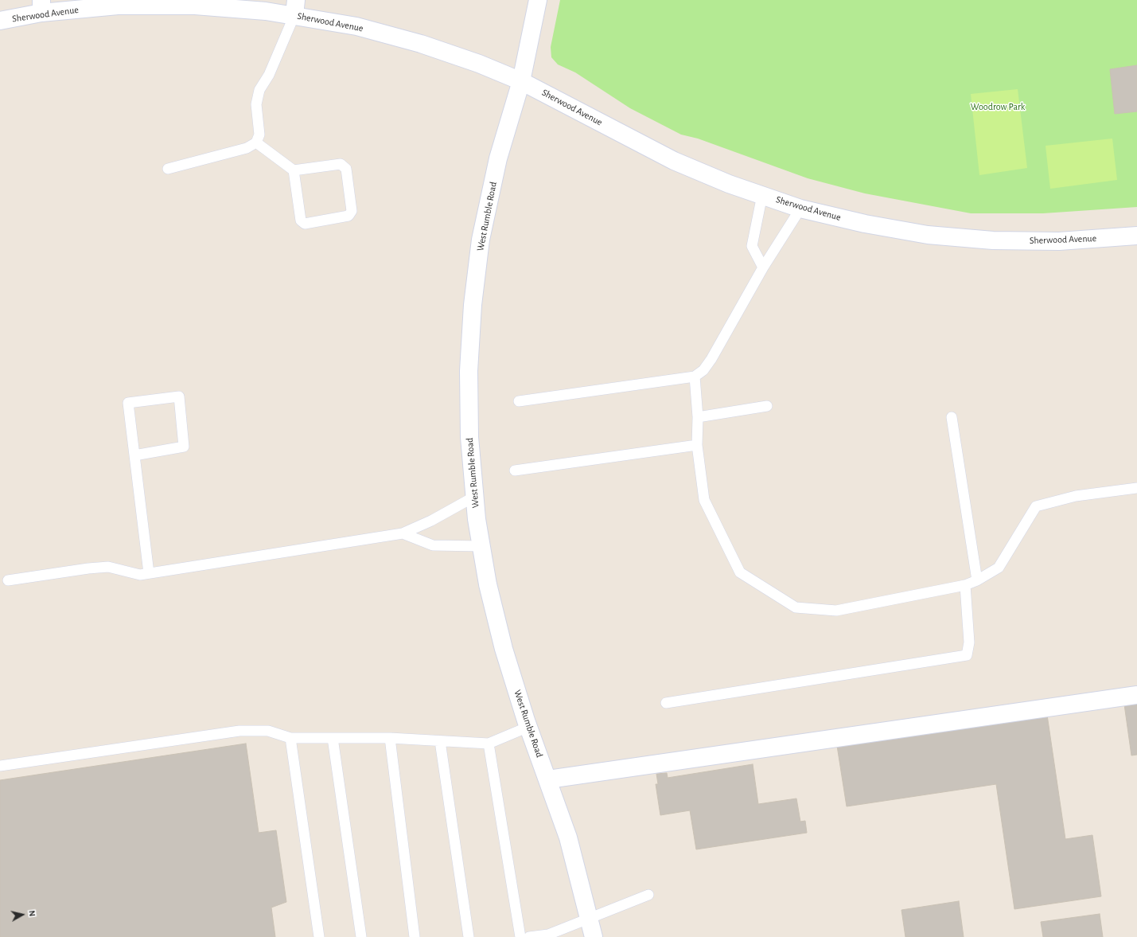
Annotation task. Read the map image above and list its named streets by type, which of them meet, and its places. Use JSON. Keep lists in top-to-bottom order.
{
  "streets": {
    "street": ["Sherwood Avenue", "West Rumble Road"]
  },
  "crossings": [
    ["Sherwood Avenue", "West Rumble Road"]
  ],
  "parks": ["Woodrow Park"],
  "north": "right"
}
